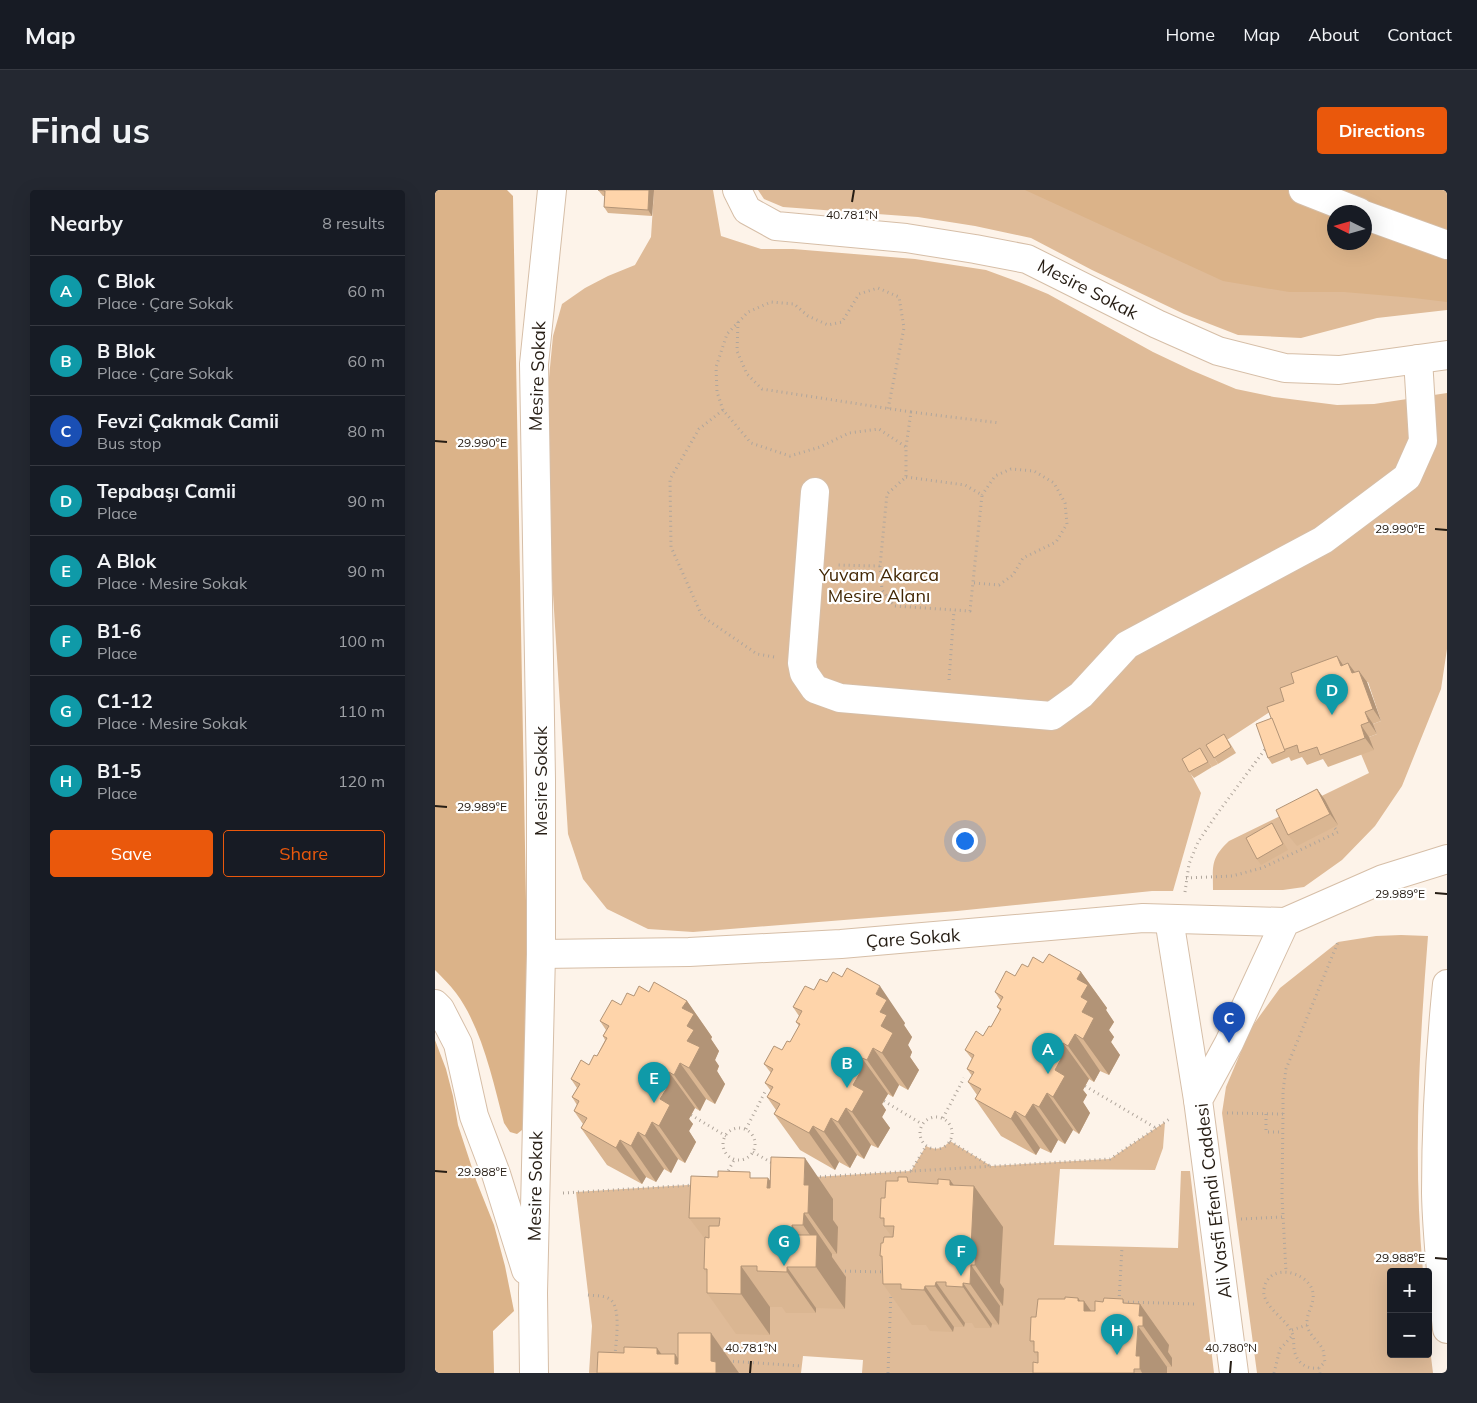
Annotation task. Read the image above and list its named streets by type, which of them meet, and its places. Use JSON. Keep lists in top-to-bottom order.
{
  "streets": {
    "street": ["Mesire Sokak", "Çare Sokak", "Ali Vasfi Efendi Caddesi"]
  },
  "crossings": [
    ["Mesire Sokak", "Çare Sokak"],
    ["Çare Sokak", "Ali Vasfi Efendi Caddesi"]
  ],
  "parks": ["Yuvam Akarca Mesire Alanı"],
  "north": "left",
  "page": {
    "header": "Map",
    "nav": [
      "Home",
      "Map",
      "About",
      "Contact"
    ],
    "buttons": [
      "Directions",
      ["Save", "Share"]
    ],
    "title": "Find us",
    "heading": ["Nearby", "8 results"],
    "list": [
      {
        "mark": "A",
        "name": "C Blok",
        "note": "Place · Çare Sokak",
        "value": "60 m"
      },
      {
        "mark": "B",
        "name": "B Blok",
        "note": "Place · Çare Sokak",
        "value": "60 m"
      },
      {
        "mark": "C",
        "name": "Fevzi Çakmak Camii",
        "note": "Bus stop",
        "value": "80 m"
      },
      {
        "mark": "D",
        "name": "Tepabaşı Camii",
        "note": "Place",
        "value": "90 m"
      },
      {
        "mark": "E",
        "name": "A Blok",
        "note": "Place · Mesire Sokak",
        "value": "90 m"
      },
      {
        "mark": "F",
        "name": "B1-6",
        "note": "Place",
        "value": "100 m"
      },
      {
        "mark": "G",
        "name": "C1-12",
        "note": "Place · Mesire Sokak",
        "value": "110 m"
      },
      {
        "mark": "H",
        "name": "B1-5",
        "note": "Place",
        "value": "120 m"
      }
    ],
    "pins": [
      "D",
      "C",
      "A",
      "B",
      "E",
      "G",
      "F",
      "H"
    ],
    "map_buttons": ["+", "−"]
  },
  "coordinates": [
    "40.781°N",
    "29.990°E",
    "29.989°E",
    "29.988°E",
    "40.780°N"
  ]
}
